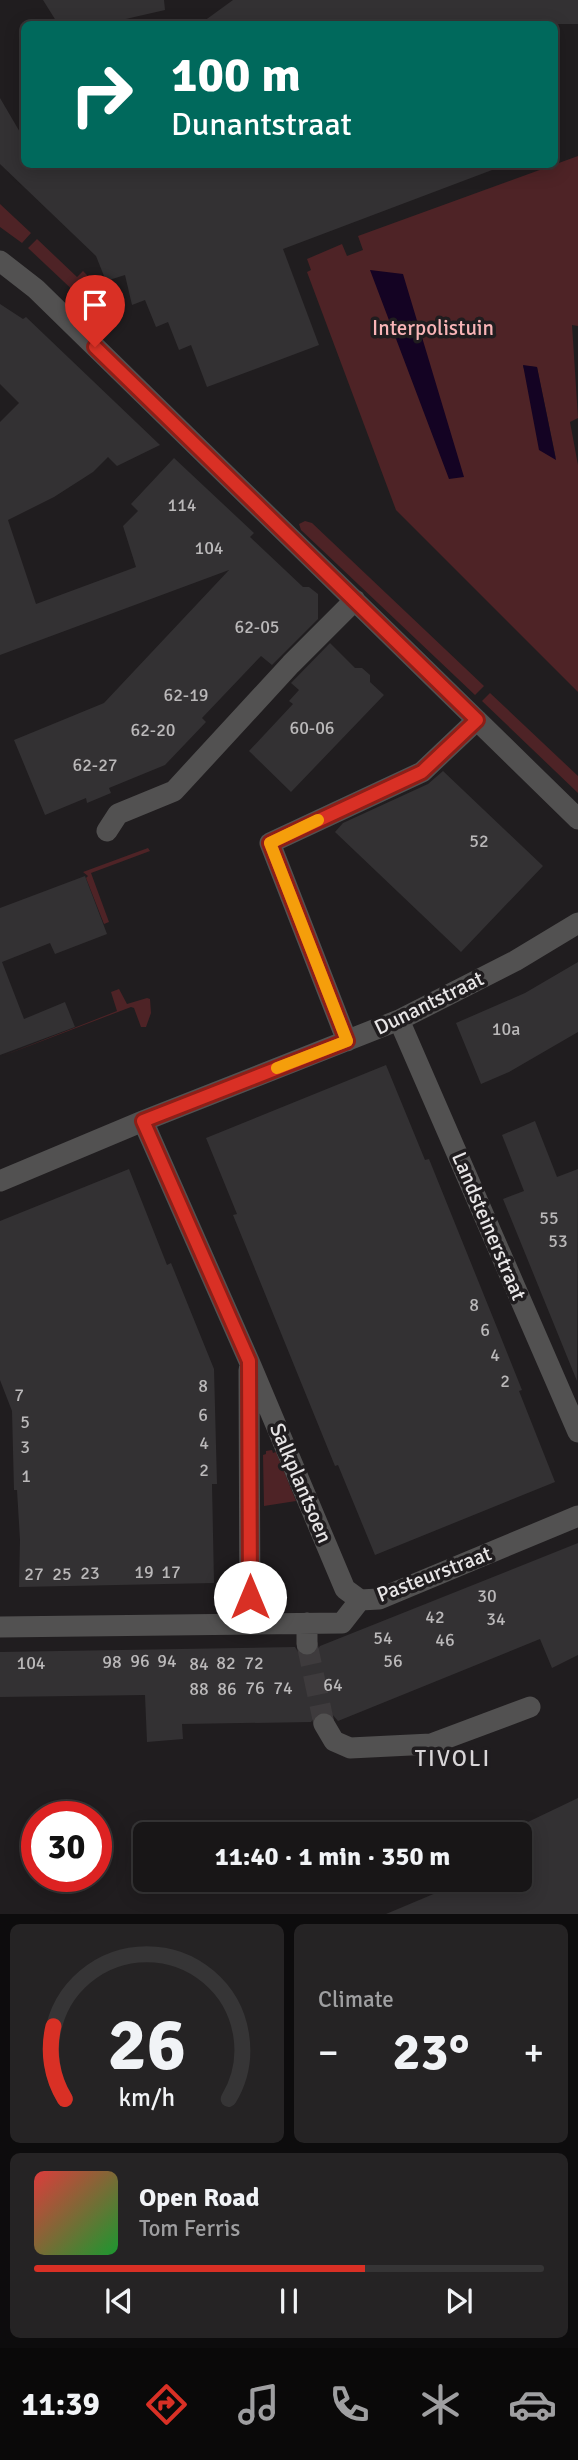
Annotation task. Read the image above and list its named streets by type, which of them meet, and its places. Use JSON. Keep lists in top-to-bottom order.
{
  "streets": {
    "street": [
      "Dunantstraat",
      "Landsteinerstraat",
      "Salkplantsoen",
      "Pasteurstraat"
    ]
  },
  "crossings": [
    ["Dunantstraat", "Landsteinerstraat"],
    ["Dunantstraat", "Salkplantsoen"],
    ["Salkplantsoen", "Pasteurstraat"]
  ],
  "districts": ["TIVOLI"],
  "parks": ["Interpolistuin"],
  "house_numbers": [
    "114",
    "104",
    "62-05",
    "62-19",
    "60-06",
    "62-20",
    "62-27",
    "52",
    "10a",
    "55",
    "53",
    "8",
    "6",
    "4",
    "2",
    "8",
    "7",
    "6",
    "5",
    "4",
    "3",
    "2",
    "1",
    "19",
    "17",
    "23",
    "27",
    "25",
    "30",
    "42",
    "34",
    "54",
    "46",
    "96",
    "94",
    "56",
    "98",
    "104",
    "82",
    "72",
    "84",
    "64",
    "76",
    "74",
    "88",
    "86"
  ],
  "page": {
    "turn": ["100 m", "Dunantstraat"],
    "limit": "30",
    "trip": "11:40 · 1 min · 350 m",
    "tile": "Climate",
    "heat": ["−", "23°", "+"],
    "song": ["Open Road", "Tom Ferris"],
    "tabs": "11:39",
    "gauge": ["26", "km/h"]
  }
}
